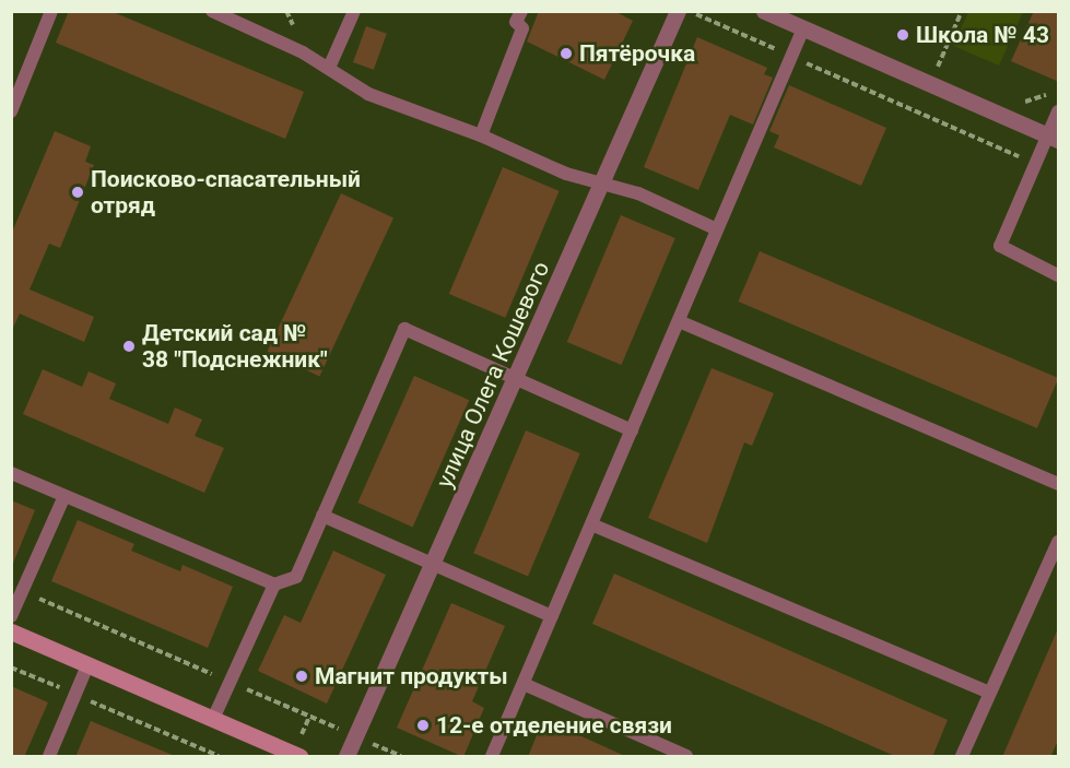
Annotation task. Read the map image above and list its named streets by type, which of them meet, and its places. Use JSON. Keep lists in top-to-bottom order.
{
  "streets": {
    "street": ["улица Олега Кошевого"]
  },
  "places": [
    "Школа № 43",
    "Пятёрочка",
    "Поисково-спасательный отряд",
    "Детский сад № 38 \"Подснежник\"",
    "Магнит продукты",
    "12-е отделение связи"
  ]
}
